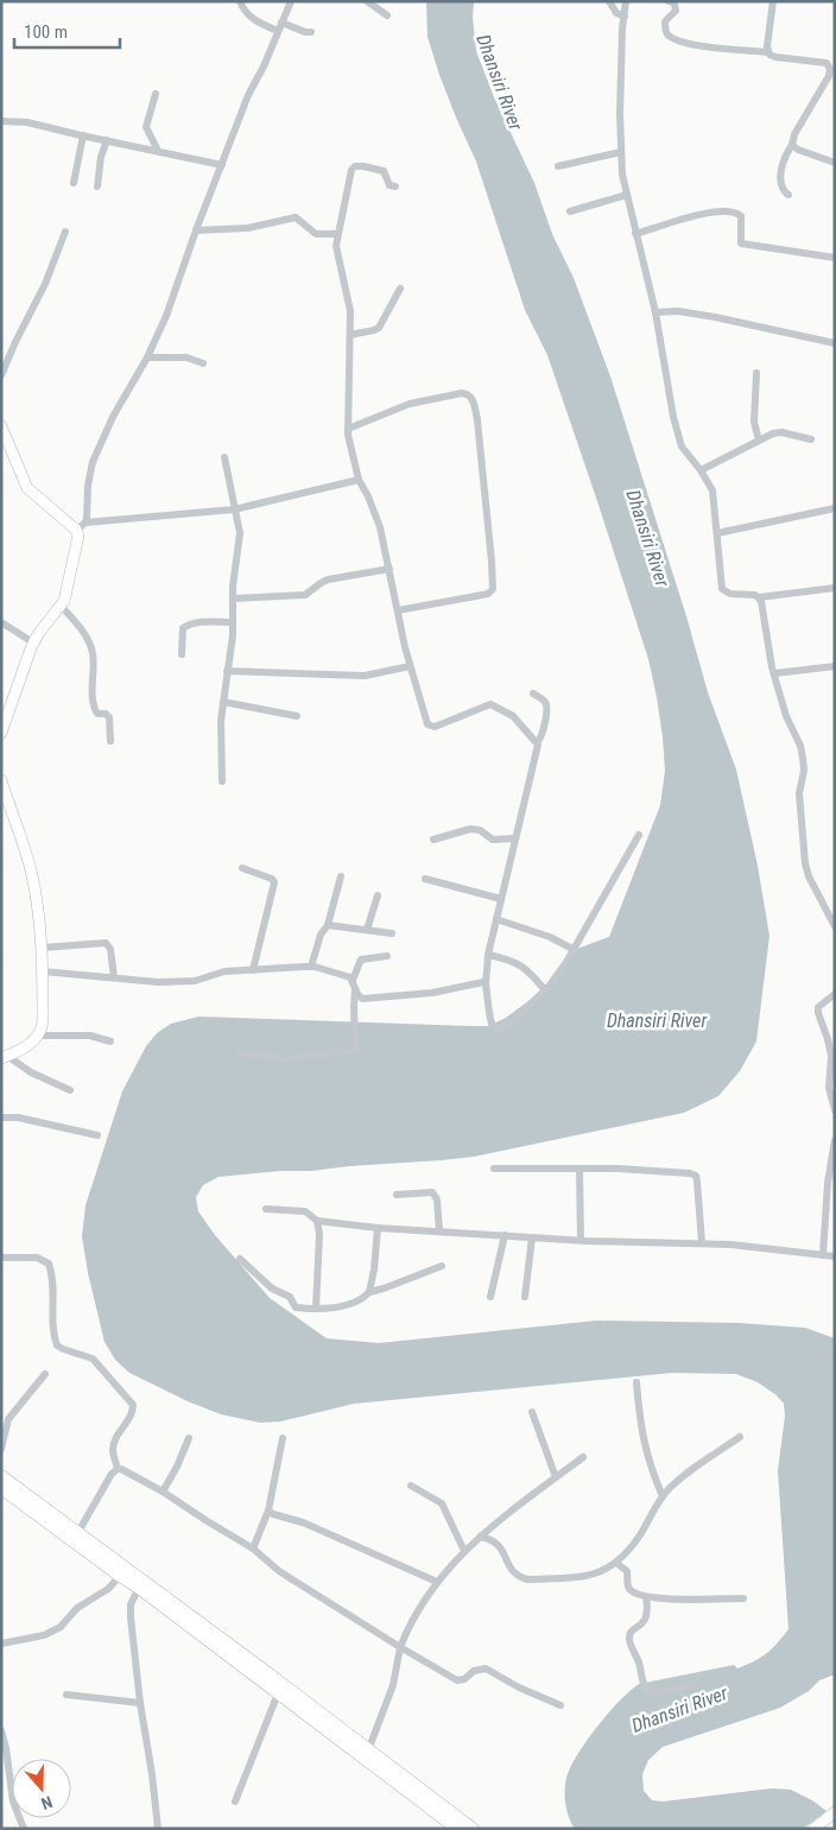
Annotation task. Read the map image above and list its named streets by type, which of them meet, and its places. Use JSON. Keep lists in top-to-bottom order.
{
  "water": ["Dhansiri River"],
  "scale_bar": "100 m",
  "north": "bottom"
}
